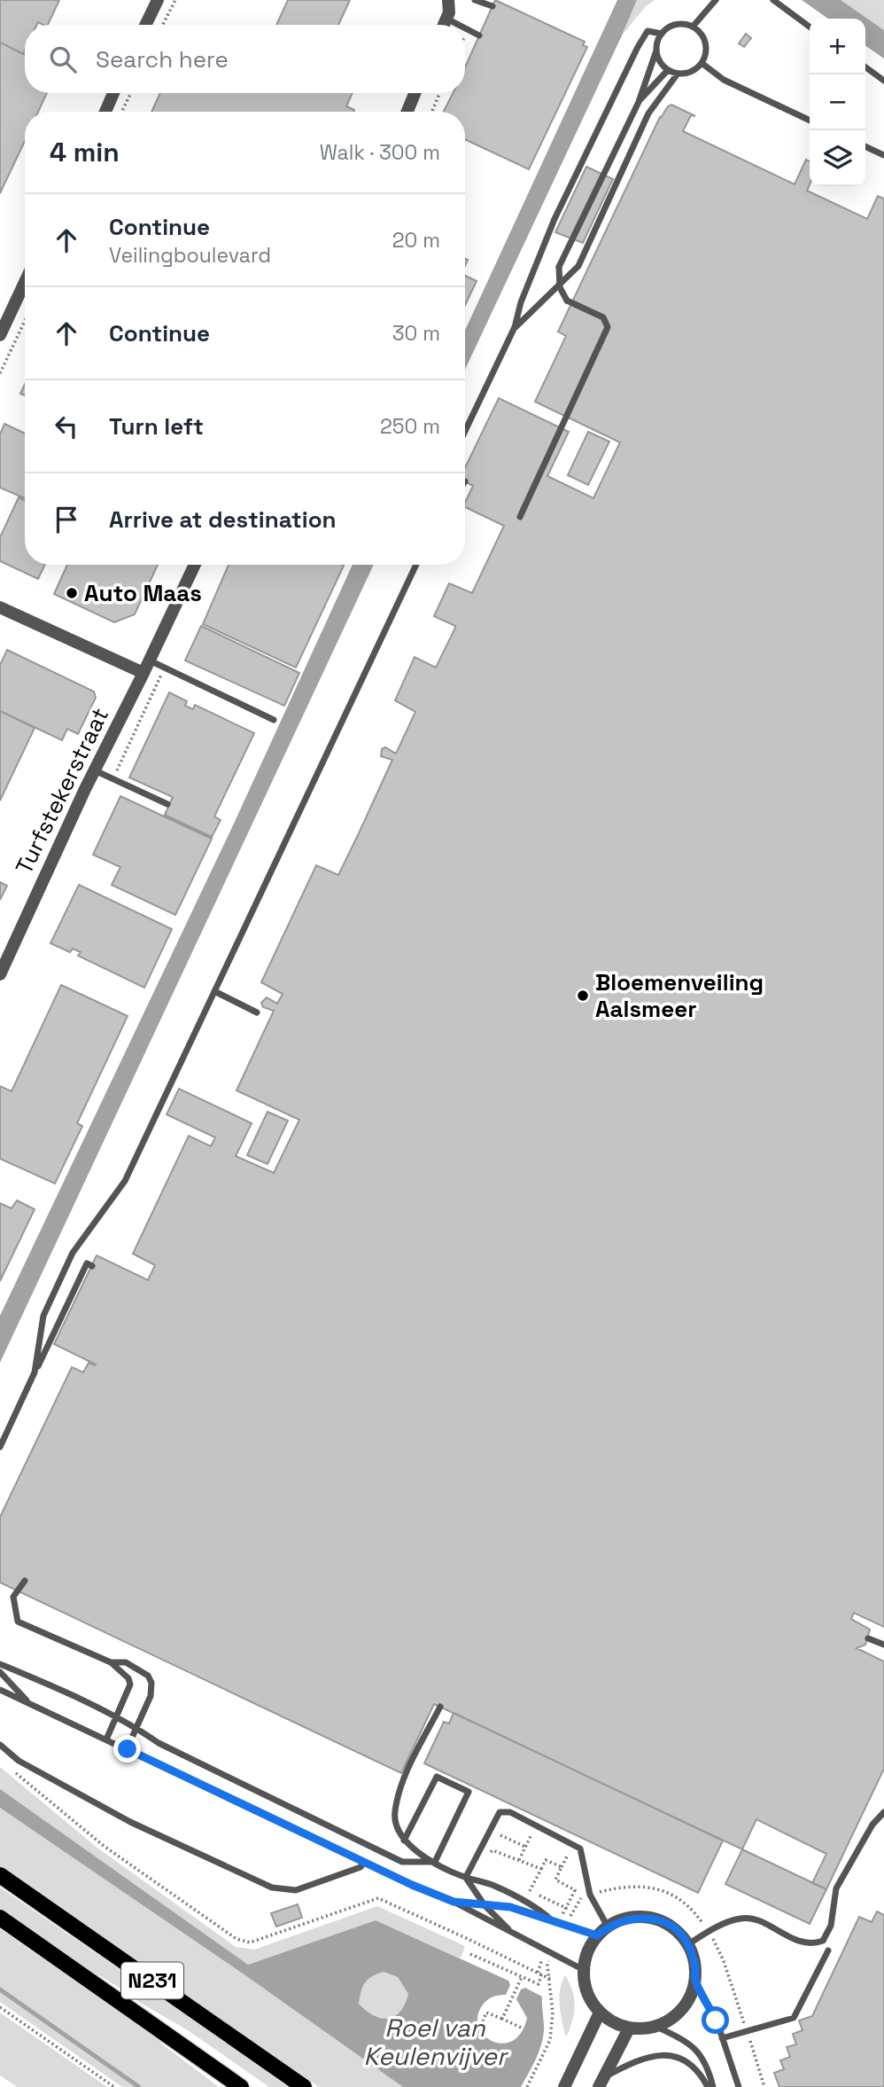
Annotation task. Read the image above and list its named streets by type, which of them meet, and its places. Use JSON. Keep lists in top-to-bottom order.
{
  "streets": {
    "main road": ["N231"],
    "street": ["Turfstekerstraat"]
  },
  "water": ["Roel van Keulenvijver"],
  "places": ["Auto Maas", "Bloemenveiling Aalsmeer"],
  "page": {
    "map_buttons": ["+", "−"],
    "search": "Search here",
    "heading": ["4 min", "Walk · 300 m"],
    "list": [
      ["Continue", "Veilingboulevard", "20 m"],
      ["Continue", "30 m"],
      ["Turn left", "250 m"],
      "Arrive at destination"
    ]
  }
}
